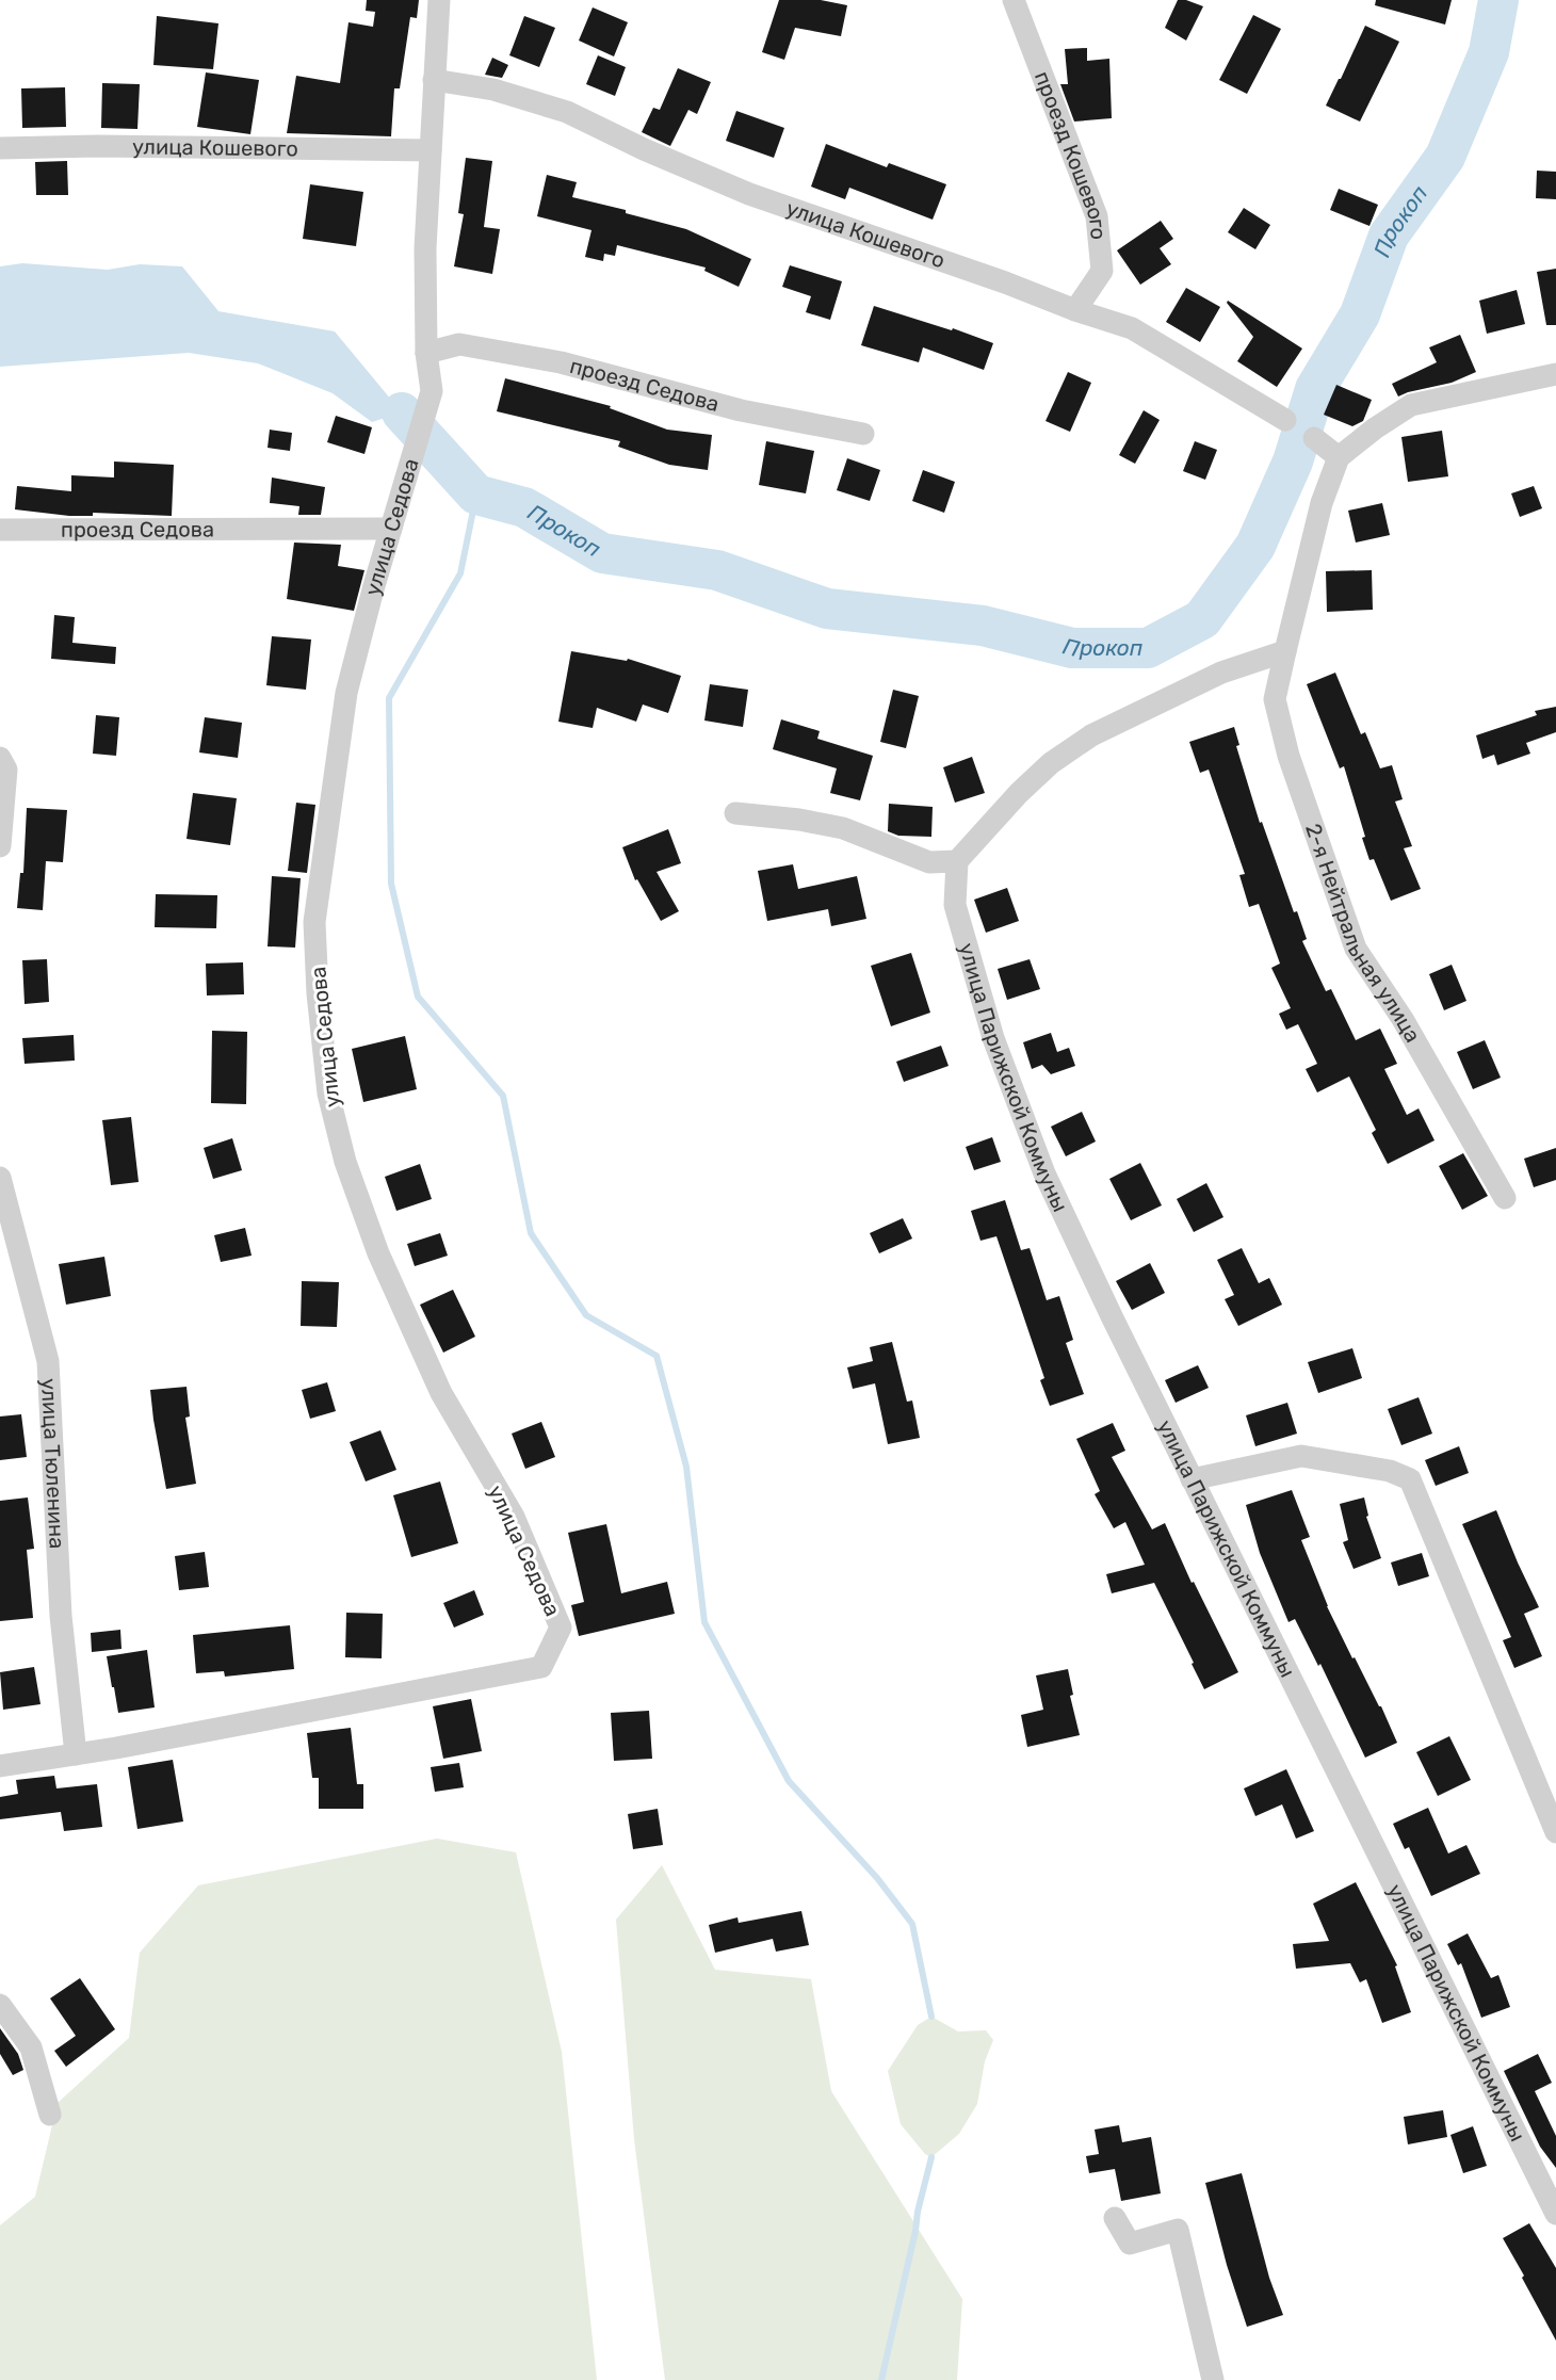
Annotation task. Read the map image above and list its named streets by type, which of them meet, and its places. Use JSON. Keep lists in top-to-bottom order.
{
  "streets": {
    "street": [
      "улица Кошевого",
      "проезд Кошевого",
      "проезд Седова",
      "улица Седова",
      "2-я Нейтральная улица",
      "улица Парижской Коммуны",
      "улица Тюленина"
    ]
  },
  "crossings": [
    ["улица Кошевого", "проезд Кошевого"],
    ["проезд Седова", "улица Седова"],
    ["улица Седова", "улица Тюленина"]
  ],
  "water": ["Прокоп"]
}
